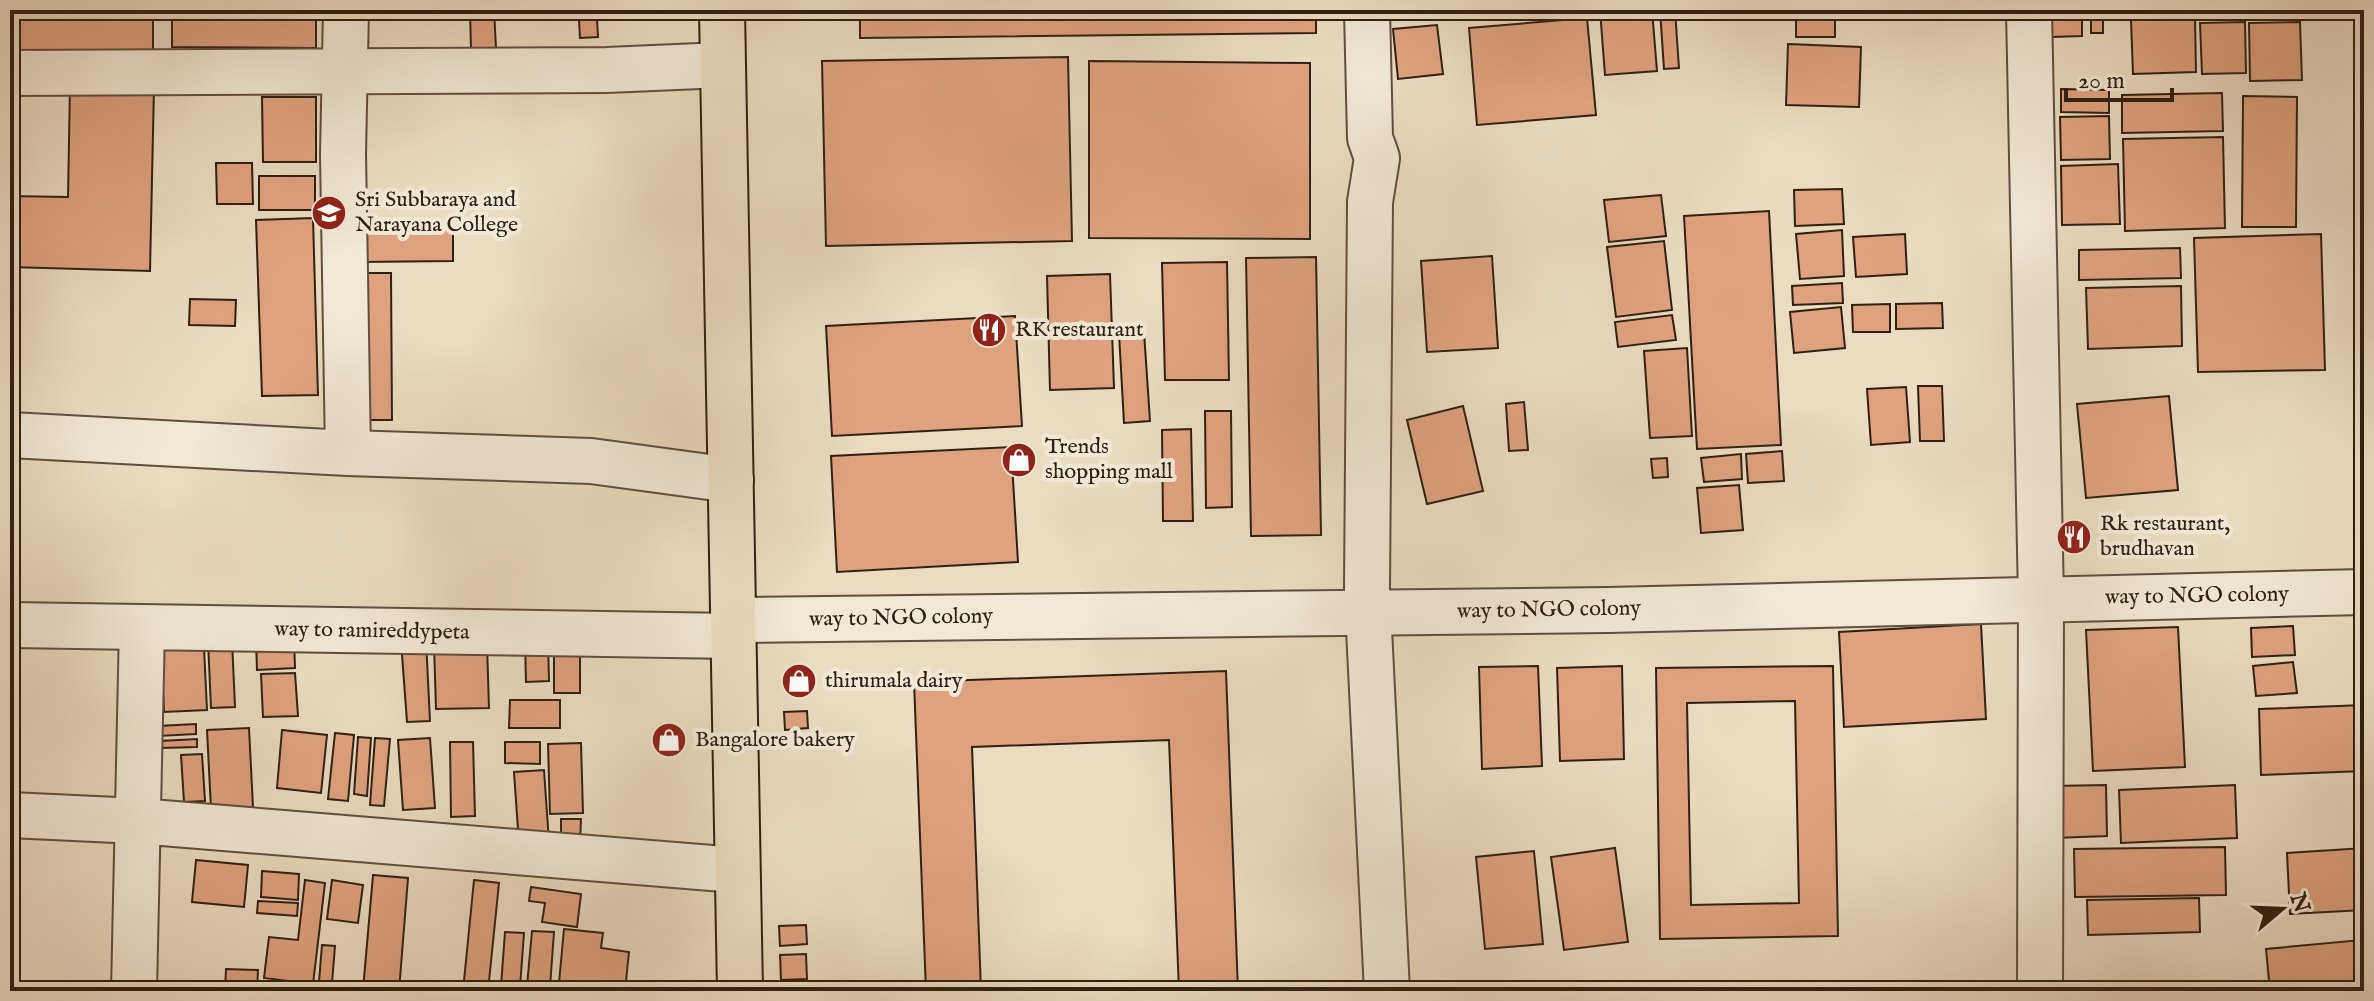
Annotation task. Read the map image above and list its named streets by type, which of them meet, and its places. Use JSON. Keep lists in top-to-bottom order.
{
  "streets": {
    "street": ["way to NGO colony", "way to ramireddypeta"]
  },
  "crossings": [
    ["way to NGO colony", "way to ramireddypeta"]
  ],
  "places": {
    "school or university": ["Sri Subbaraya and Narayana College"],
    "restaurant": ["RK restaurant", "Rk restaurant, brudhavan"],
    "shop": ["Trends shopping mall", "thirumala dairy", "Bangalore bakery"]
  },
  "scale_bar": "20 m",
  "north": "right"
}
